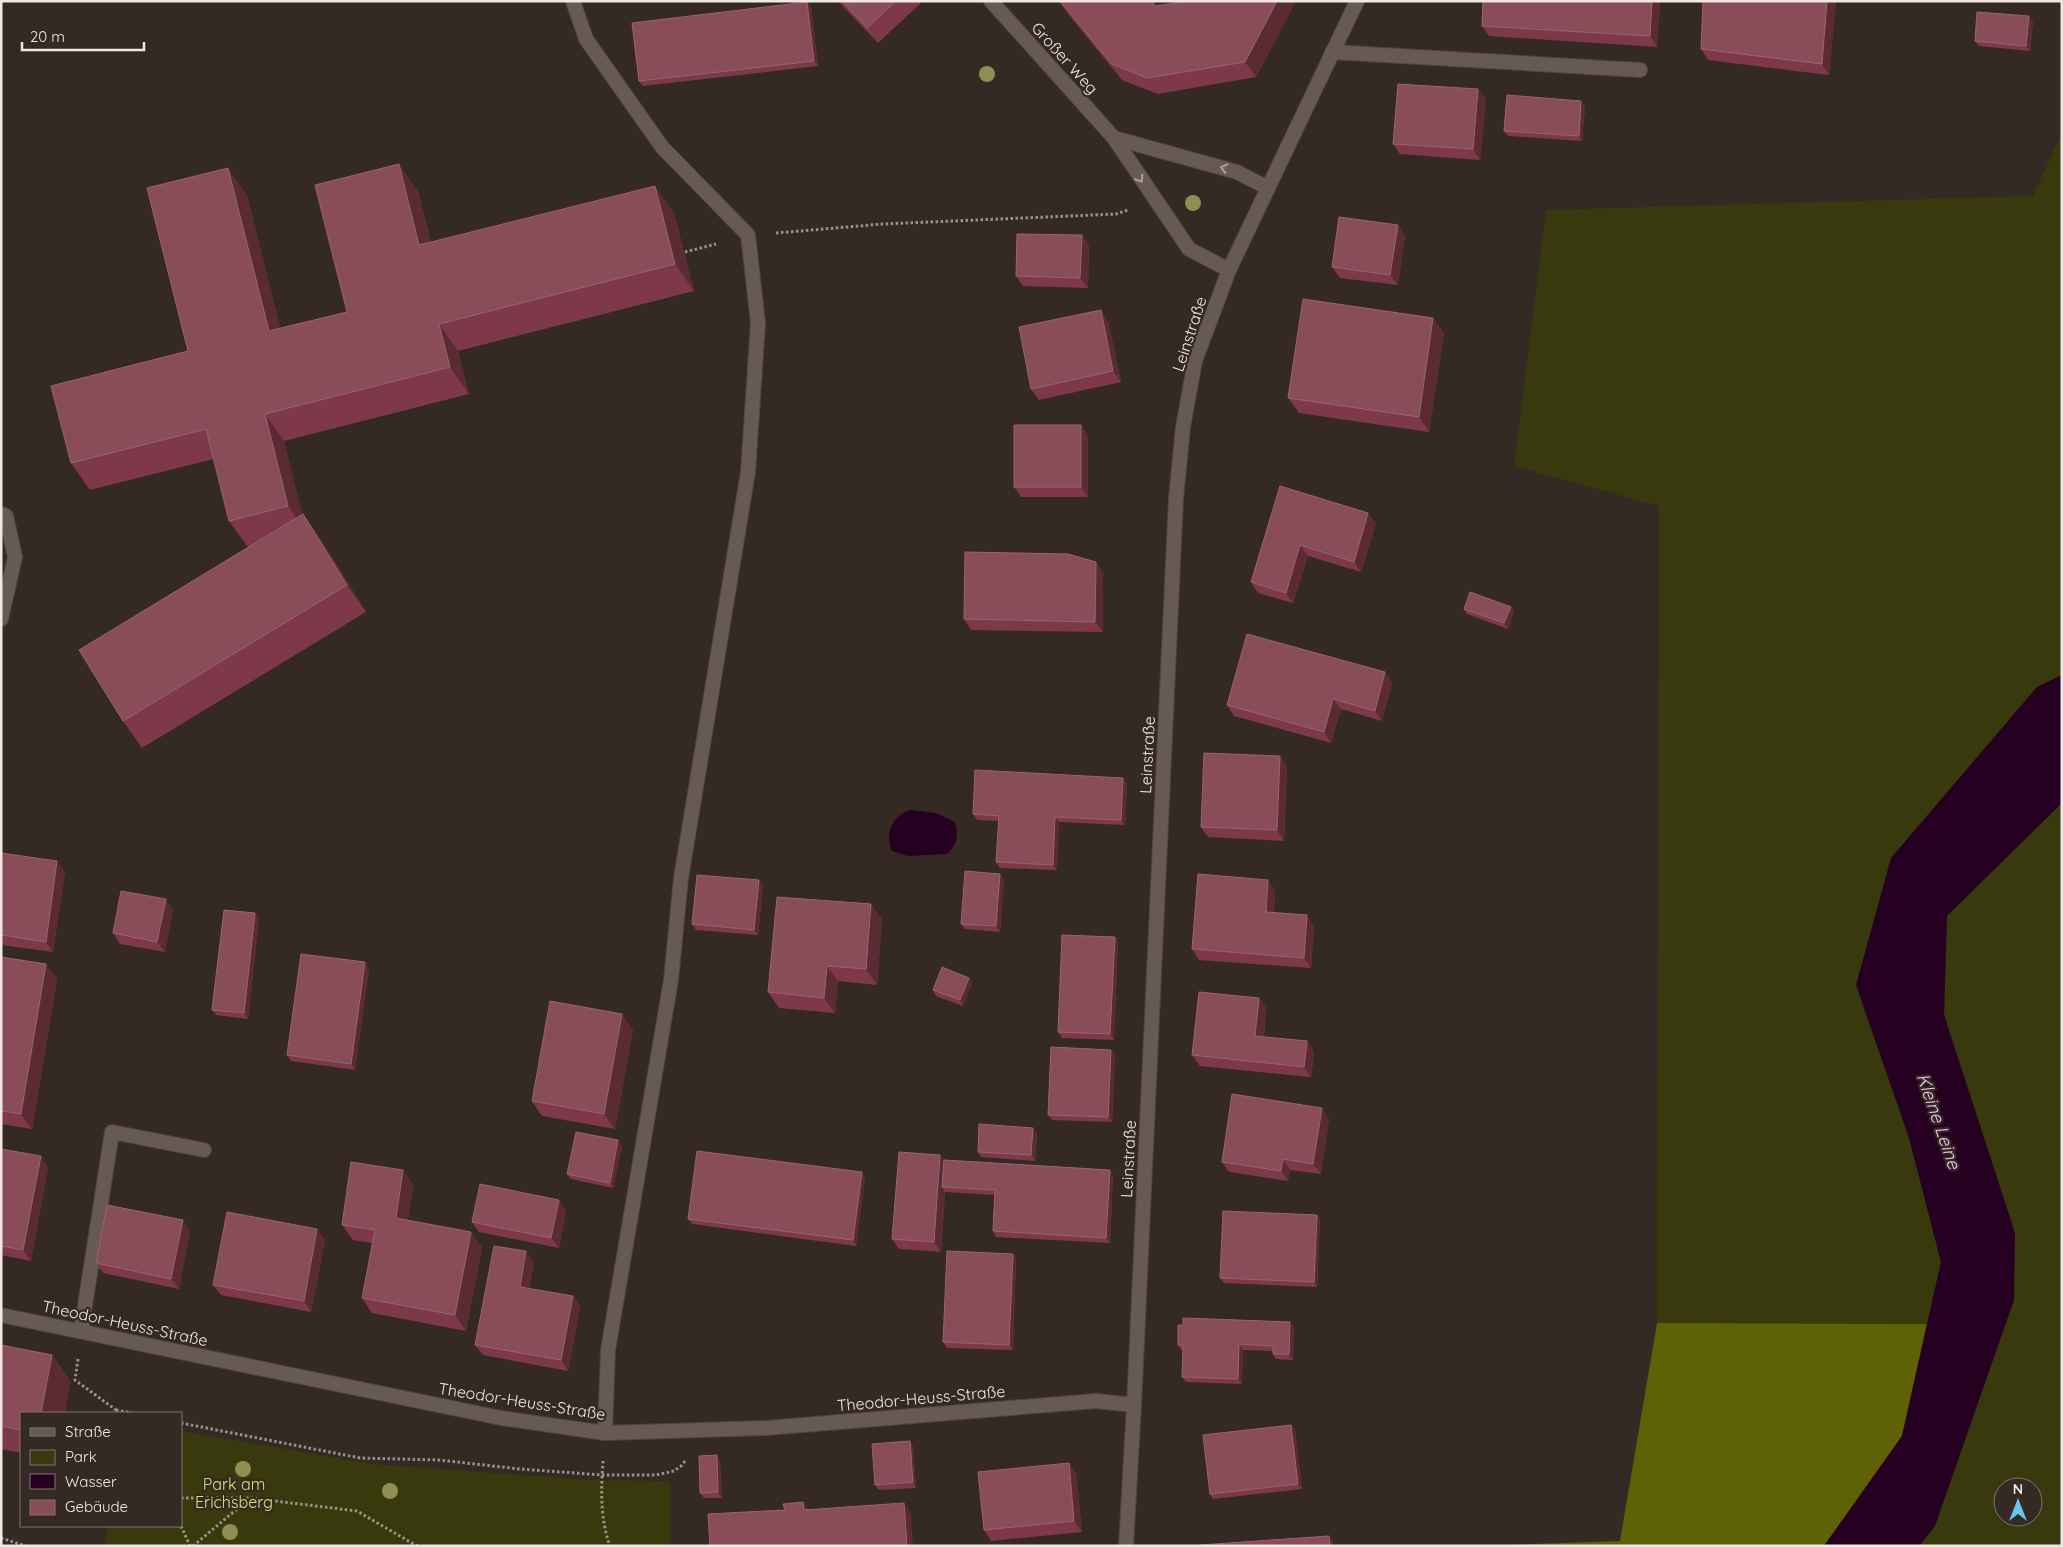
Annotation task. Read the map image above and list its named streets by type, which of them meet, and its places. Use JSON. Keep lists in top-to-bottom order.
{
  "streets": {
    "street": ["Großer Weg", "Leinstraße", "Theodor-Heuss-Straße"]
  },
  "crossings": [
    ["Großer Weg", "Leinstraße"],
    ["Leinstraße", "Theodor-Heuss-Straße"]
  ],
  "water": ["Kleine Leine"],
  "parks": ["Park am Erichsberg"],
  "legend": [
    "Straße",
    "Park",
    "Wasser",
    "Gebäude"
  ],
  "scale_bar": "20 m",
  "north": "top"
}
